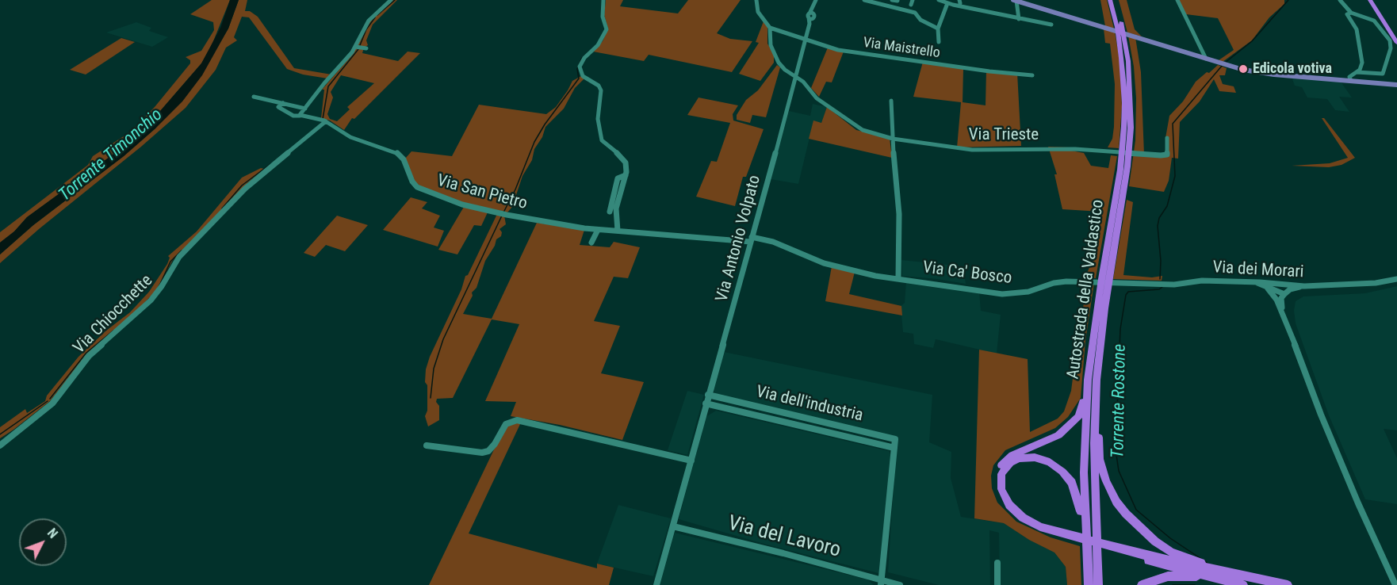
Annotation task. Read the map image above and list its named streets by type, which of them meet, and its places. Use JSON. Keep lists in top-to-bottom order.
{
  "streets": {
    "highway": ["Autostrada della Valdastico"],
    "street": [
      "Via Maistrello",
      "Via Trieste",
      "Via San Pietro",
      "Via Antonio Volpato",
      "Via dei Morari",
      "Via Ca' Bosco",
      "Via Chiocchette",
      "Via dell'industria",
      "Via del Lavoro"
    ]
  },
  "crossings": [
    ["Via Maistrello", "Via Trieste"],
    ["Via Maistrello", "Via Antonio Volpato"],
    ["Via Trieste", "Via Antonio Volpato"],
    ["Via Trieste", "Via Ca' Bosco"],
    ["Via San Pietro", "Via Antonio Volpato"],
    ["Via San Pietro", "Via Ca' Bosco"],
    ["Via San Pietro", "Via Chiocchette"],
    ["Via Antonio Volpato", "Via Ca' Bosco"],
    ["Via Antonio Volpato", "Via dell'industria"],
    ["Via Antonio Volpato", "Via del Lavoro"],
    ["Via dei Morari", "Via Ca' Bosco"]
  ],
  "water": ["Torrente Timonchio", "Torrente Rostone"],
  "places": ["Edicola votiva"],
  "north": "top right"
}
